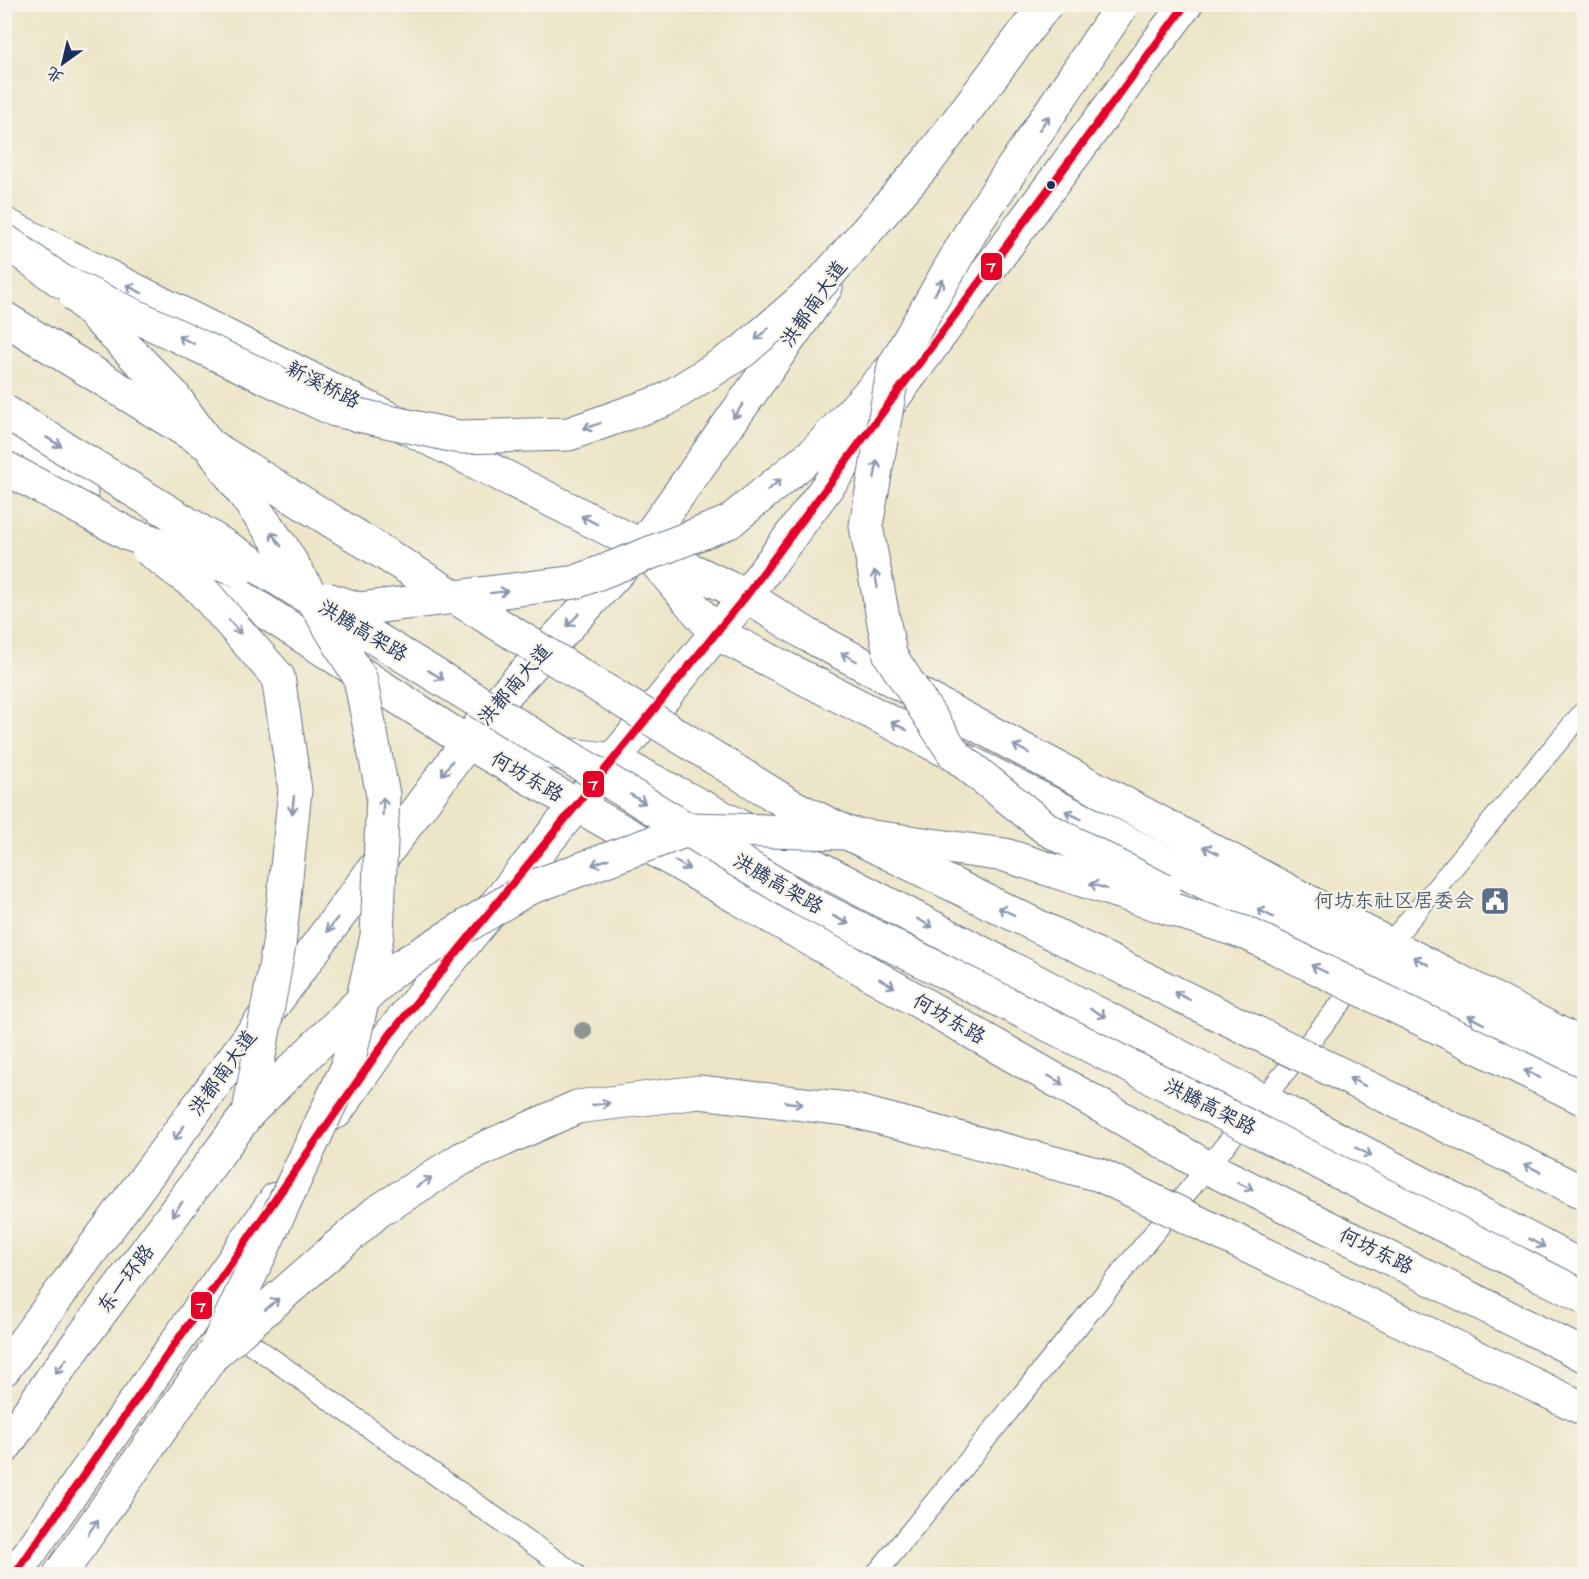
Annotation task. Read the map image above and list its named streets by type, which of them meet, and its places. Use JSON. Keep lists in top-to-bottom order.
{
  "streets": {
    "main road": [
      "洪都南大道",
      "新溪桥路",
      "洪腾高架路",
      "何坊东路",
      "东一环路"
    ]
  },
  "crossings": [
    ["洪都南大道", "新溪桥路"],
    ["洪都南大道", "何坊东路"]
  ],
  "one_way": ["东一环路"],
  "places": {
    "public building": ["何坊东社区居委会"]
  },
  "lines": ["transit line 7"],
  "north": "bottom left"
}
